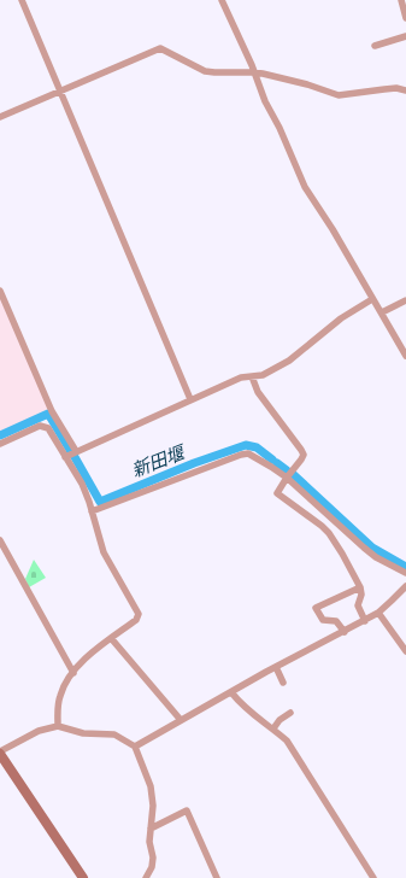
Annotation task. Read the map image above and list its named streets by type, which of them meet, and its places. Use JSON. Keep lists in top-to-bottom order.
{
  "water": ["新田堰"]
}
